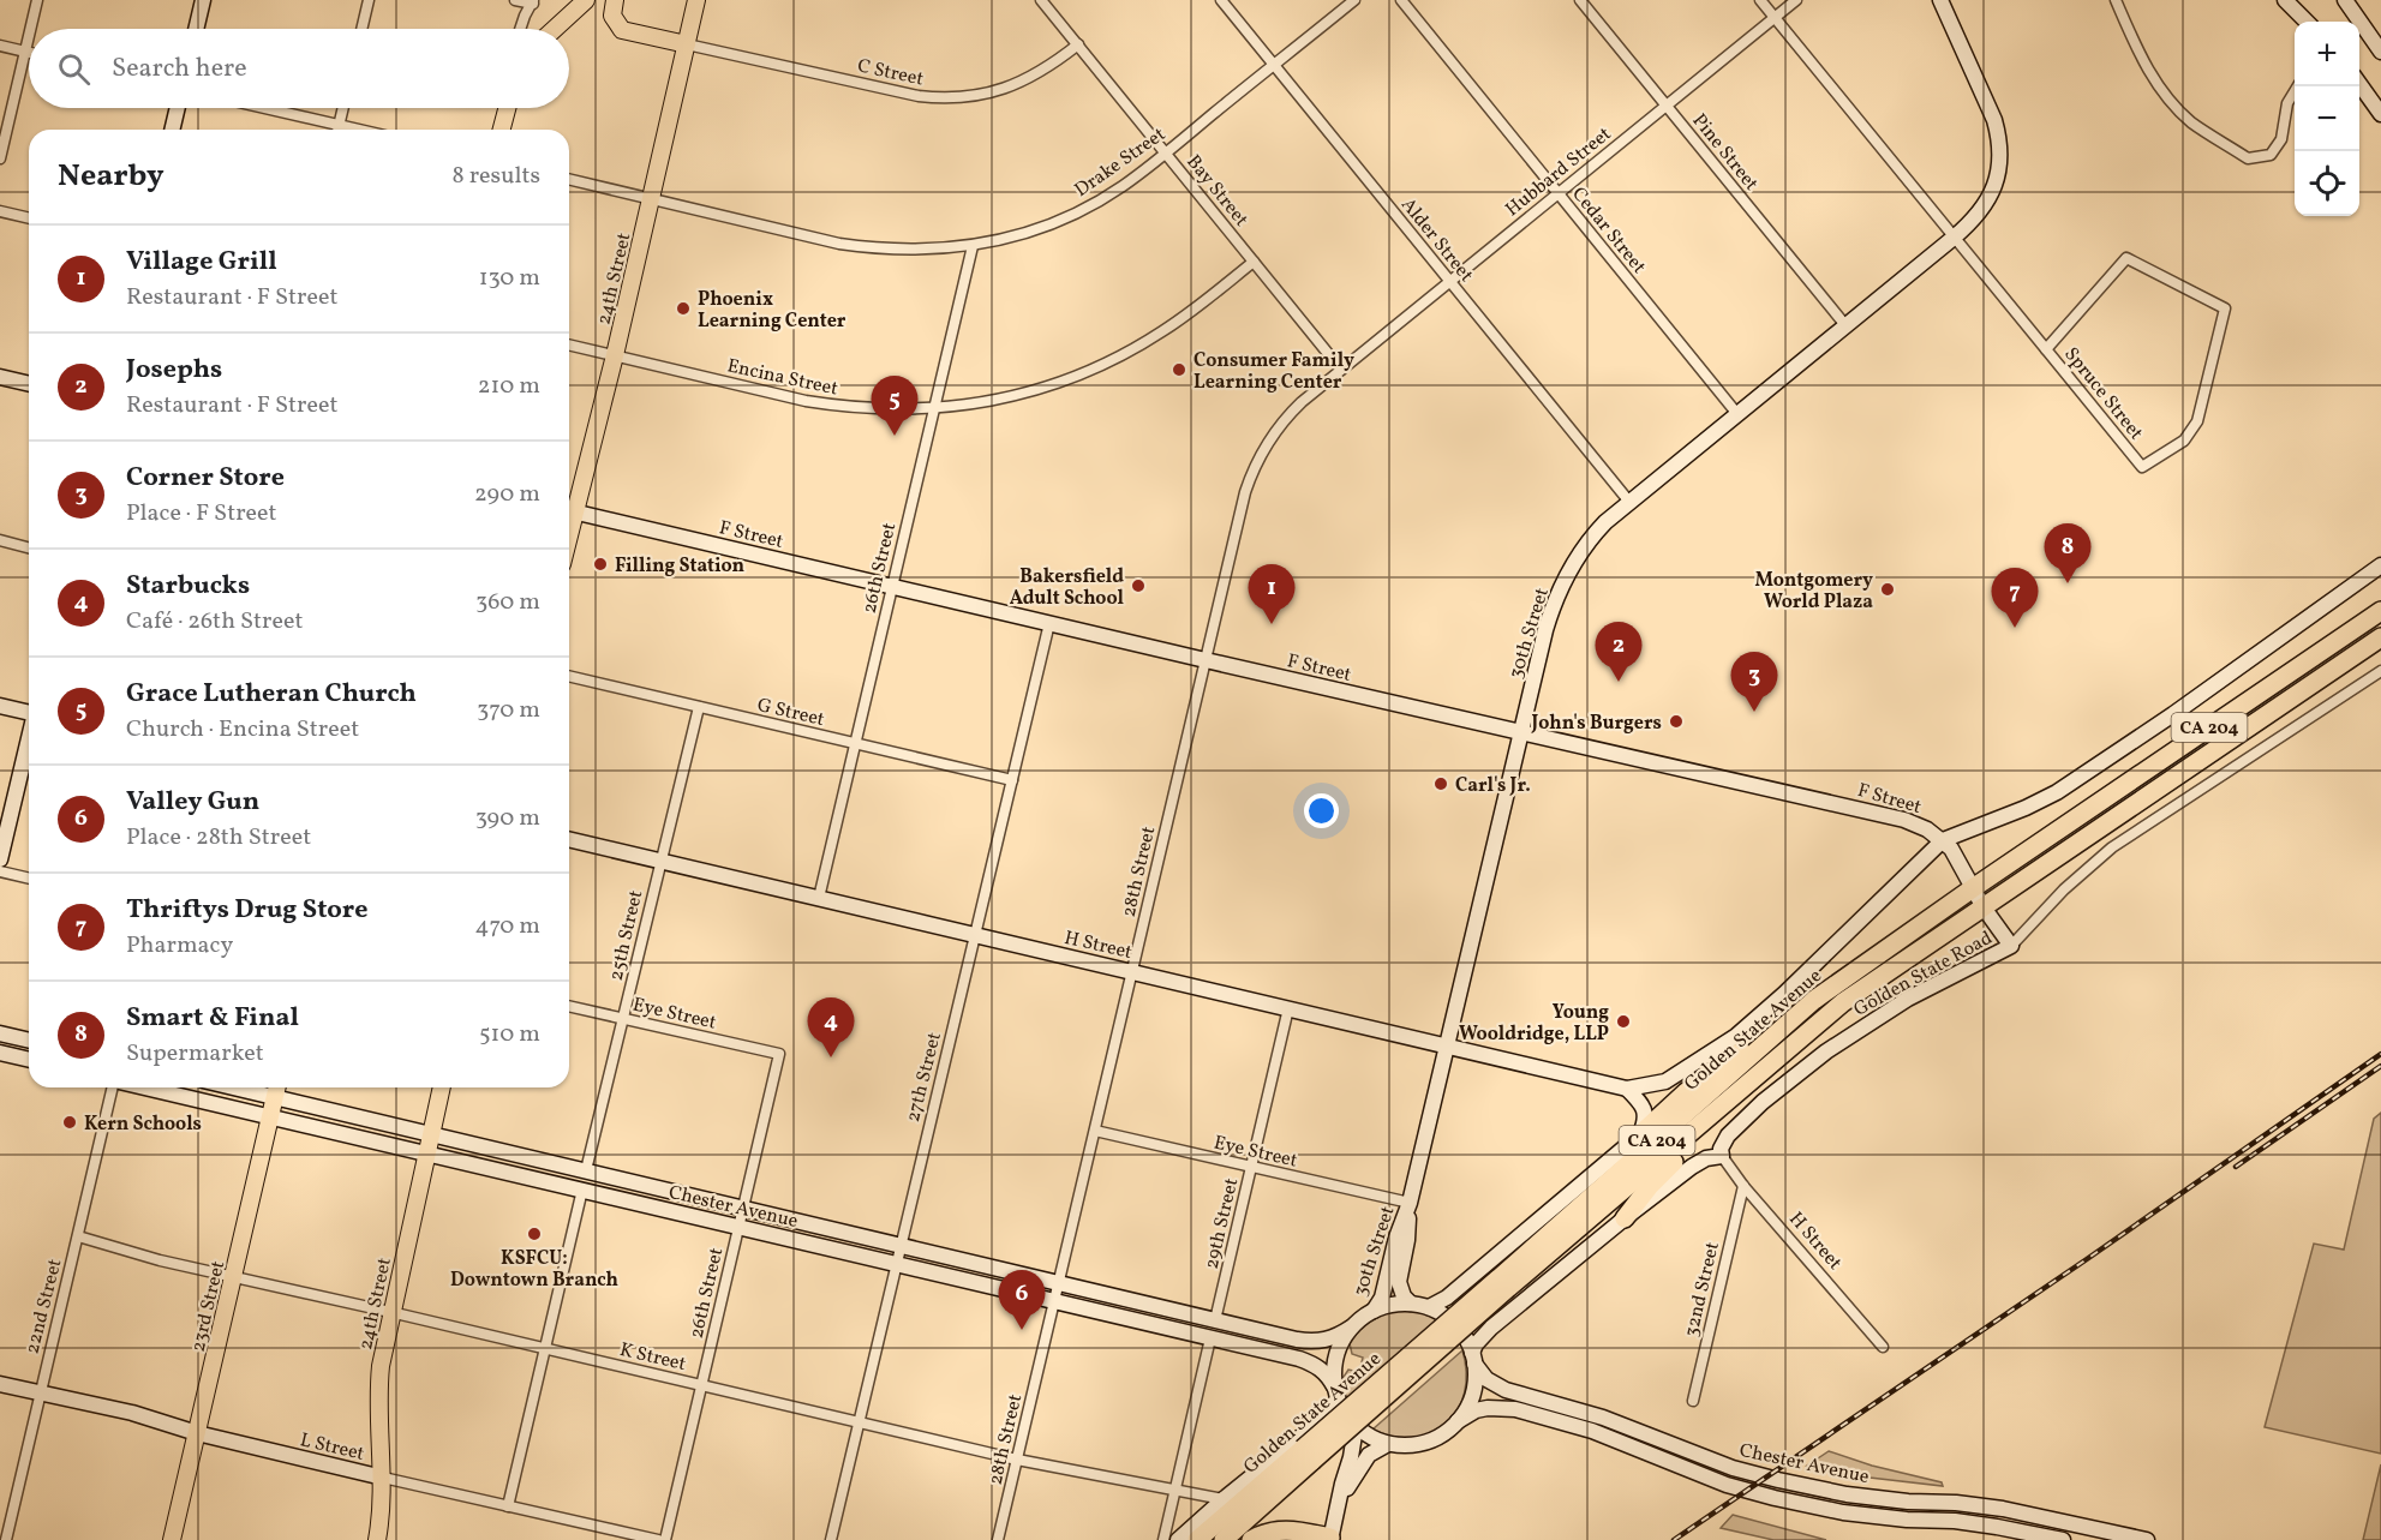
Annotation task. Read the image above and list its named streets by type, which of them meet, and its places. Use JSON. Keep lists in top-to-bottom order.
{
  "streets": {
    "highway": ["CA 204", "Golden State Avenue"],
    "main road": [
      "24th Street",
      "F Street",
      "30th Street",
      "H Street",
      "Golden State Road",
      "Chester Avenue",
      "23rd Street",
      "L Street"
    ],
    "street": [
      "C Street",
      "Pine Street",
      "Drake Street",
      "Hubbard Street",
      "Bay Street",
      "Cedar Street",
      "Alder Street",
      "Encina Street",
      "Spruce Street",
      "26th Street",
      "G Street",
      "28th Street",
      "25th Street",
      "Eye Street",
      "27th Street",
      "29th Street",
      "32nd Street",
      "22nd Street",
      "K Street"
    ]
  },
  "crossings": [
    ["C Street", "Bay Street"],
    ["C Street", "24th Street"],
    ["Pine Street", "Hubbard Street"],
    ["Pine Street", "30th Street"],
    ["Drake Street", "Bay Street"],
    ["Drake Street", "Alder Street"],
    ["Drake Street", "24th Street"],
    ["Drake Street", "26th Street"],
    ["Hubbard Street", "Bay Street"],
    ["Hubbard Street", "Cedar Street"],
    ["Hubbard Street", "Alder Street"],
    ["Hubbard Street", "Spruce Street"],
    ["Hubbard Street", "28th Street"],
    ["Bay Street", "Encina Street"],
    ["Bay Street", "28th Street"],
    ["Cedar Street", "30th Street"],
    ["Alder Street", "30th Street"],
    ["24th Street", "Encina Street"],
    ["24th Street", "Chester Avenue"],
    ["24th Street", "K Street"],
    ["24th Street", "L Street"],
    ["Encina Street", "26th Street"],
    ["Spruce Street", "30th Street"],
    ["F Street", "26th Street"],
    ["F Street", "30th Street"],
    ["F Street", "28th Street"],
    ["F Street", "Golden State Road"],
    ["F Street", "Golden State Avenue"],
    ["F Street", "27th Street"],
    ["26th Street", "G Street"],
    ["26th Street", "H Street"],
    ["26th Street", "Eye Street"],
    ["26th Street", "Chester Avenue"],
    ["26th Street", "K Street"],
    ["30th Street", "H Street"],
    ["30th Street", "Eye Street"],
    ["30th Street", "Chester Avenue"],
    ["G Street", "25th Street"],
    ["G Street", "27th Street"],
    ["28th Street", "H Street"],
    ["28th Street", "Eye Street"],
    ["28th Street", "Chester Avenue"],
    ["28th Street", "K Street"],
    ["25th Street", "H Street"],
    ["25th Street", "Eye Street"],
    ["25th Street", "Chester Avenue"],
    ["H Street", "Golden State Road"],
    ["H Street", "27th Street"],
    ["H Street", "29th Street"],
    ["H Street", "32nd Street"],
    ["Eye Street", "29th Street"],
    ["27th Street", "Chester Avenue"],
    ["27th Street", "K Street"],
    ["Chester Avenue", "29th Street"],
    ["Chester Avenue", "23rd Street"],
    ["22nd Street", "K Street"],
    ["22nd Street", "L Street"],
    ["23rd Street", "K Street"],
    ["23rd Street", "L Street"]
  ],
  "places": [
    "Phoenix Learning Center",
    "Consumer Family Learning Center",
    "Filling Station",
    "Bakersfield Adult School",
    "Montgomery World Plaza",
    "John's Burgers",
    "Carl's Jr.",
    "Young Wooldridge, LLP",
    "Kern Schools",
    "KSFCU: Downtown Branch"
  ],
  "page": {
    "map_buttons": ["+", "−"],
    "search": "Search here",
    "heading": ["Nearby", "8 results"],
    "list": [
      {
        "mark": "1",
        "name": "Village Grill",
        "note": "Restaurant · F Street",
        "value": "130 m"
      },
      {
        "mark": "2",
        "name": "Josephs",
        "note": "Restaurant · F Street",
        "value": "210 m"
      },
      {
        "mark": "3",
        "name": "Corner Store",
        "note": "Place · F Street",
        "value": "290 m"
      },
      {
        "mark": "4",
        "name": "Starbucks",
        "note": "Café · 26th Street",
        "value": "360 m"
      },
      {
        "mark": "5",
        "name": "Grace Lutheran Church",
        "note": "Church · Encina Street",
        "value": "370 m"
      },
      {
        "mark": "6",
        "name": "Valley Gun",
        "note": "Place · 28th Street",
        "value": "390 m"
      },
      {
        "mark": "7",
        "name": "Thriftys Drug Store",
        "note": "Pharmacy",
        "value": "470 m"
      },
      {
        "mark": "8",
        "name": "Smart & Final",
        "note": "Supermarket",
        "value": "510 m"
      }
    ],
    "pins": [
      "5",
      "8",
      "1",
      "7",
      "2",
      "3",
      "4",
      "6"
    ]
  }
}
